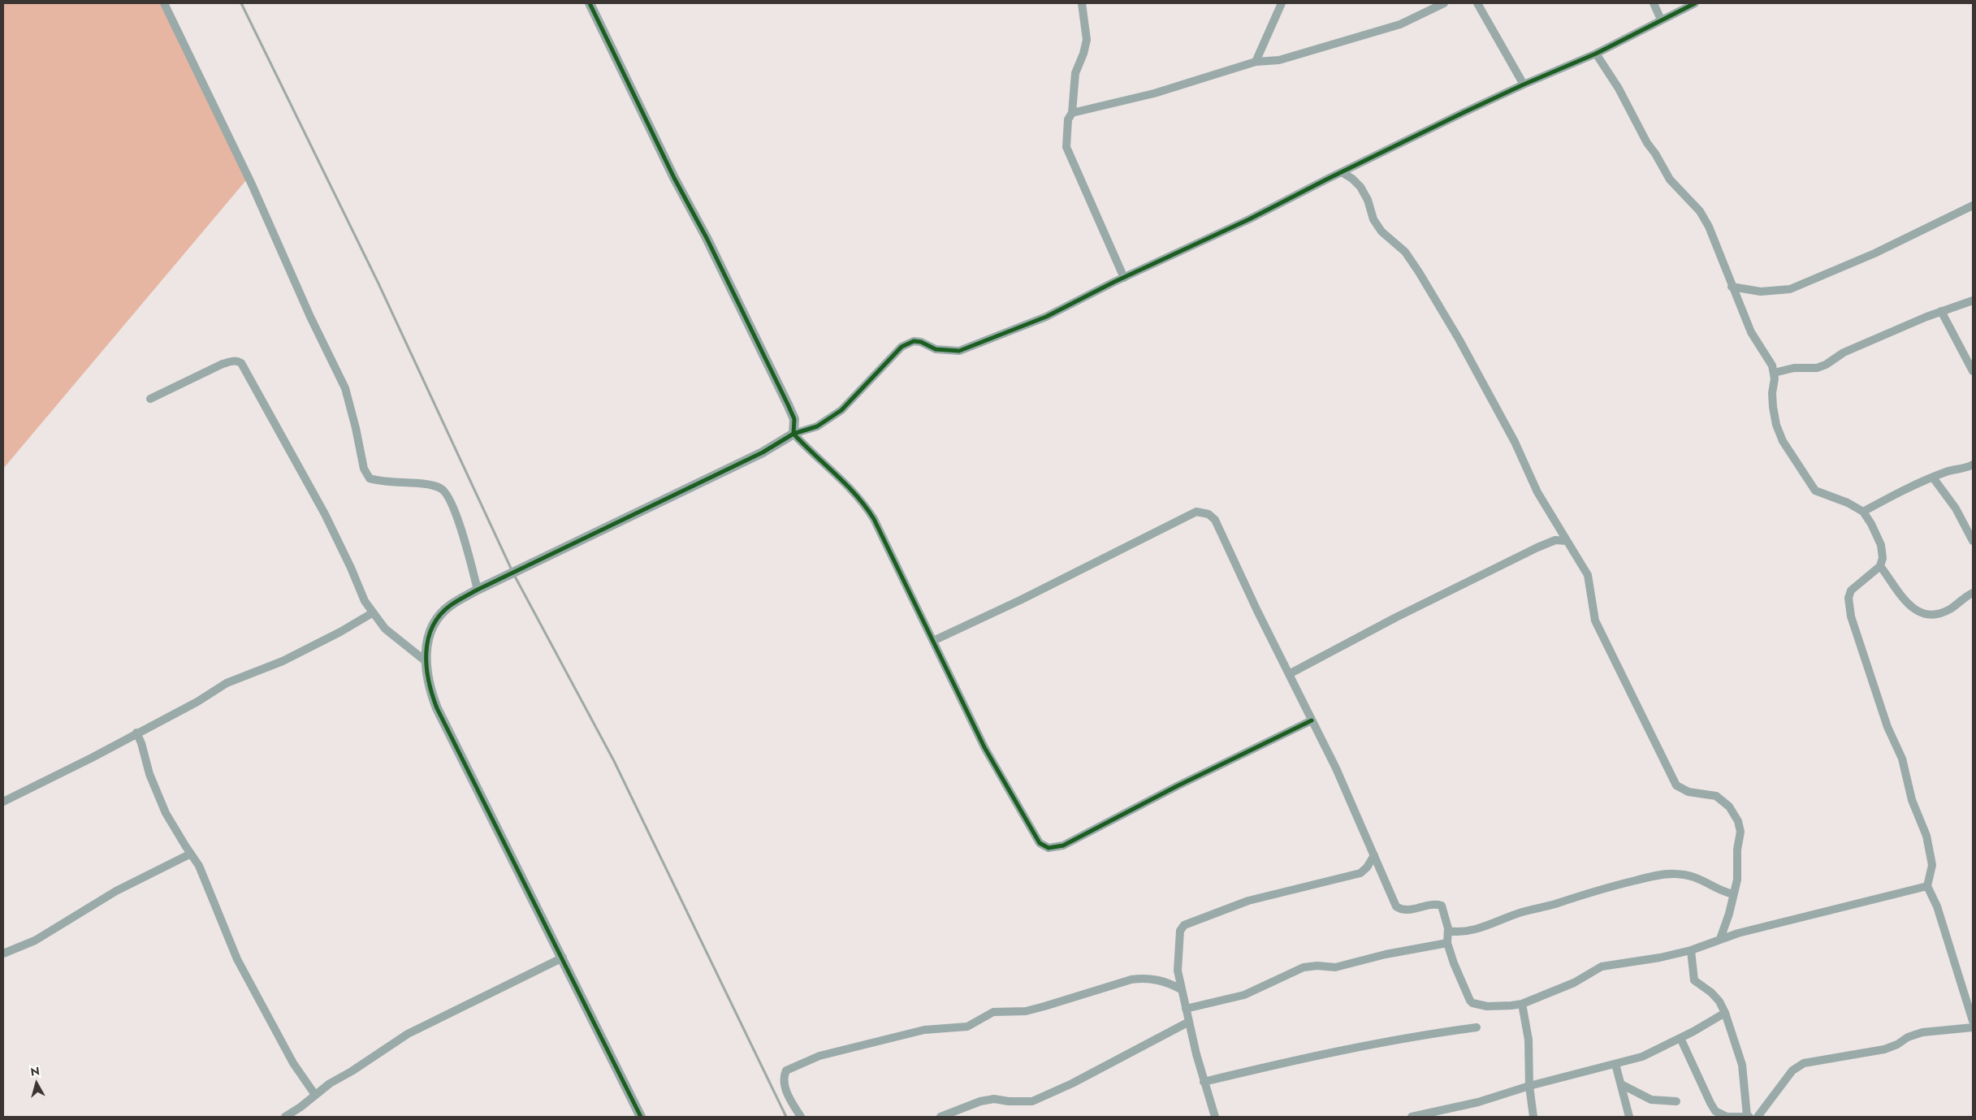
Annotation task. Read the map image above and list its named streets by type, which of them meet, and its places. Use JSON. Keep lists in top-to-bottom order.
{
  "north": "top"
}
